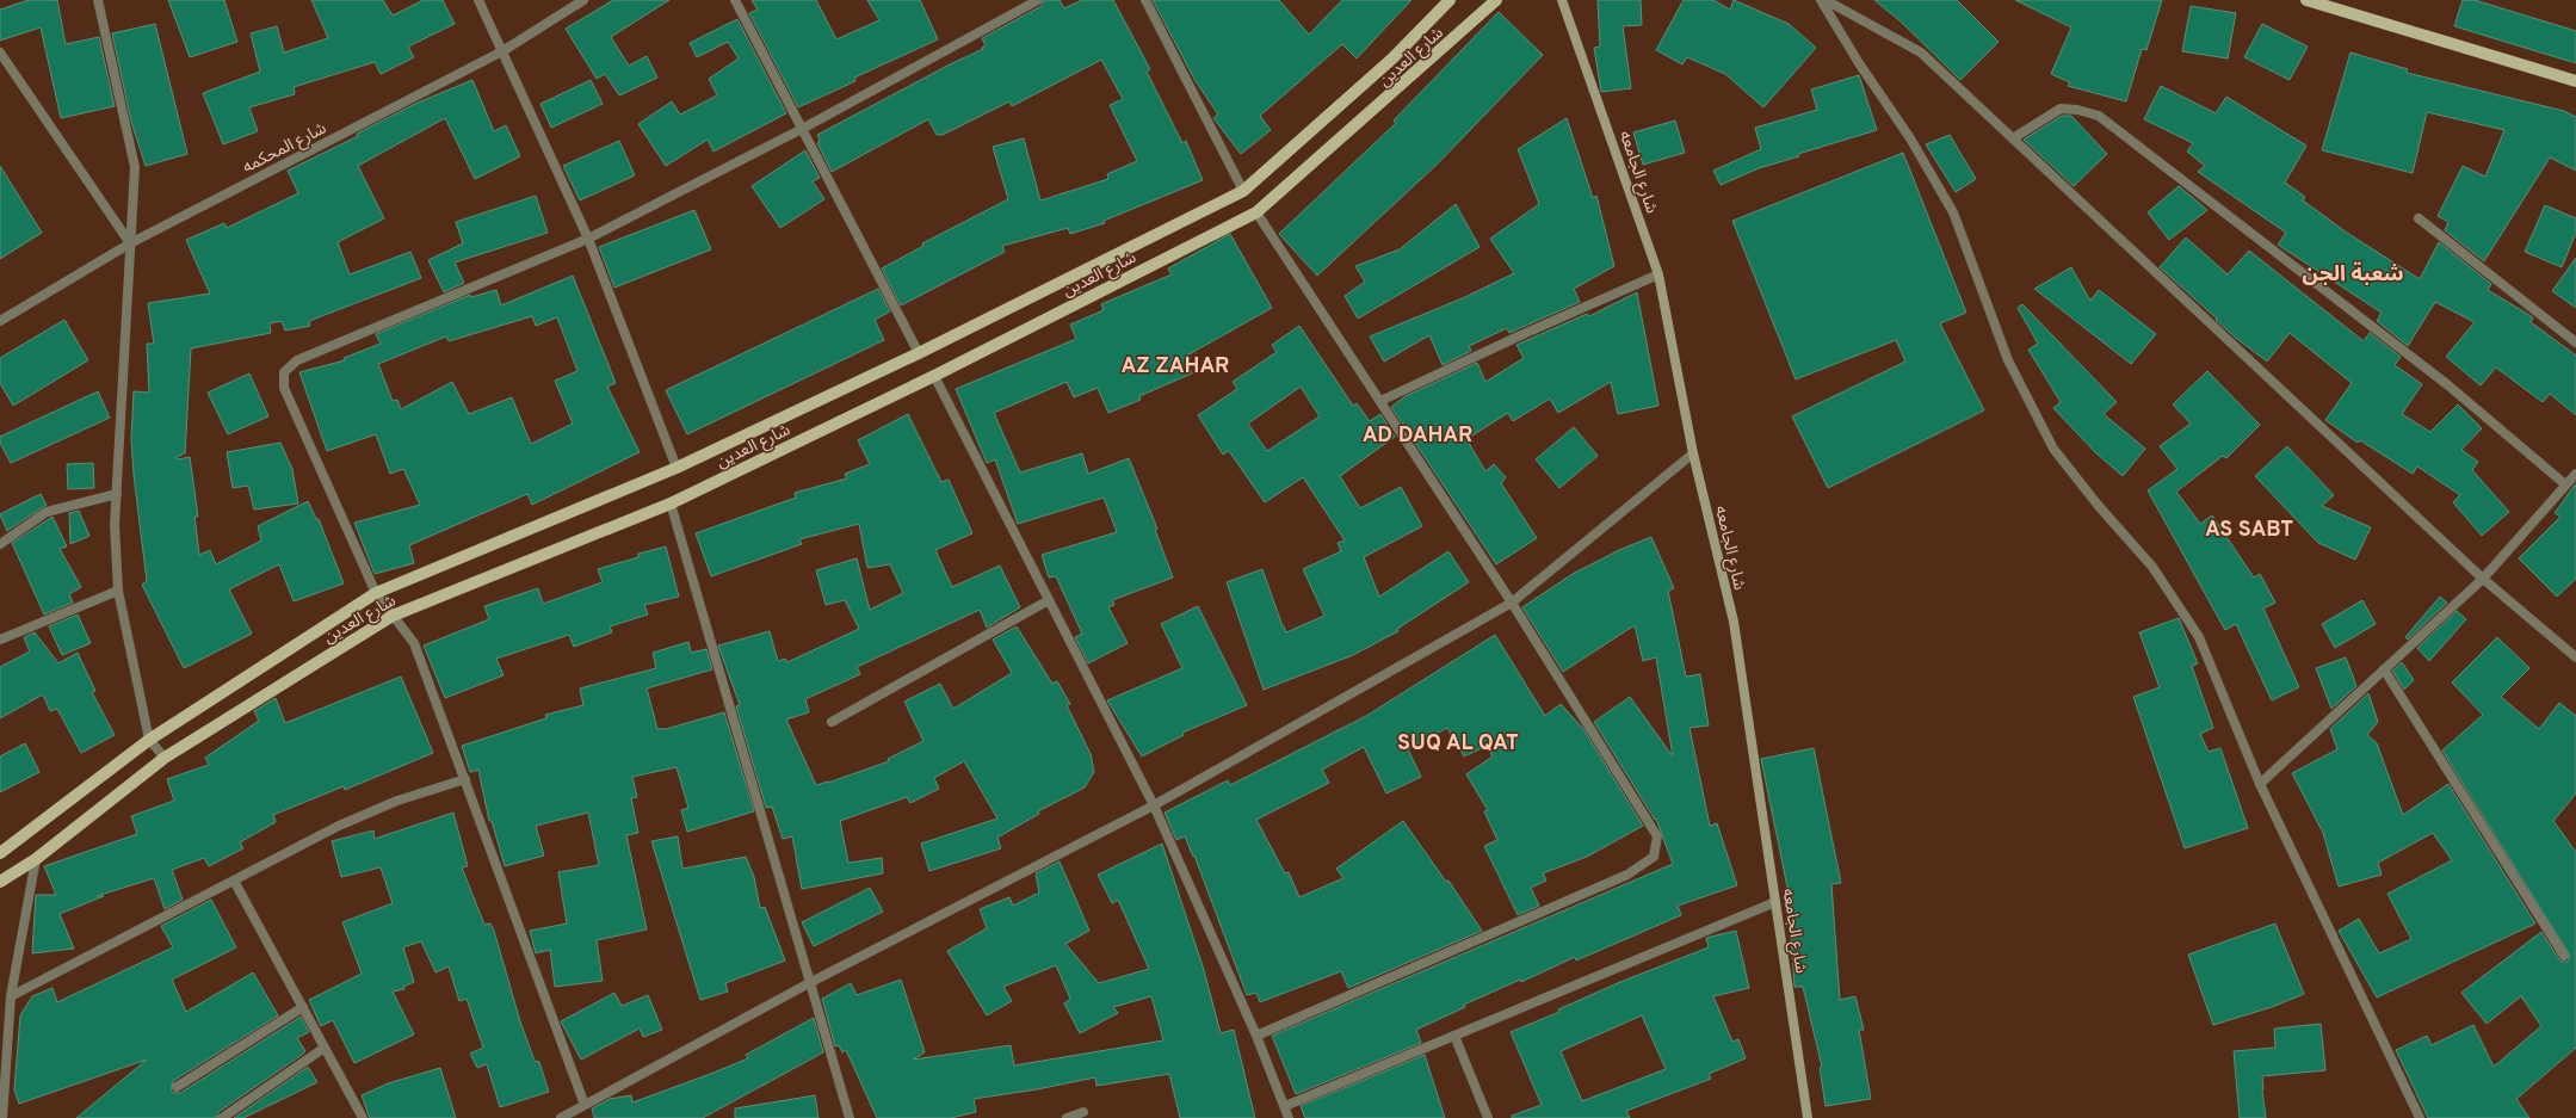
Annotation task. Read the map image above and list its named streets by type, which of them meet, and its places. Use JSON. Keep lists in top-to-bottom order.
{
  "streets": {
    "main road": ["شارع العدين"],
    "street": ["شارع المحكمه", "شارع الجامعه"]
  },
  "districts": [
    "شعبة الجن",
    "AZ ZAHAR",
    "AD DAHAR",
    "AS SABT",
    "SUQ AL QAT"
  ]
}
